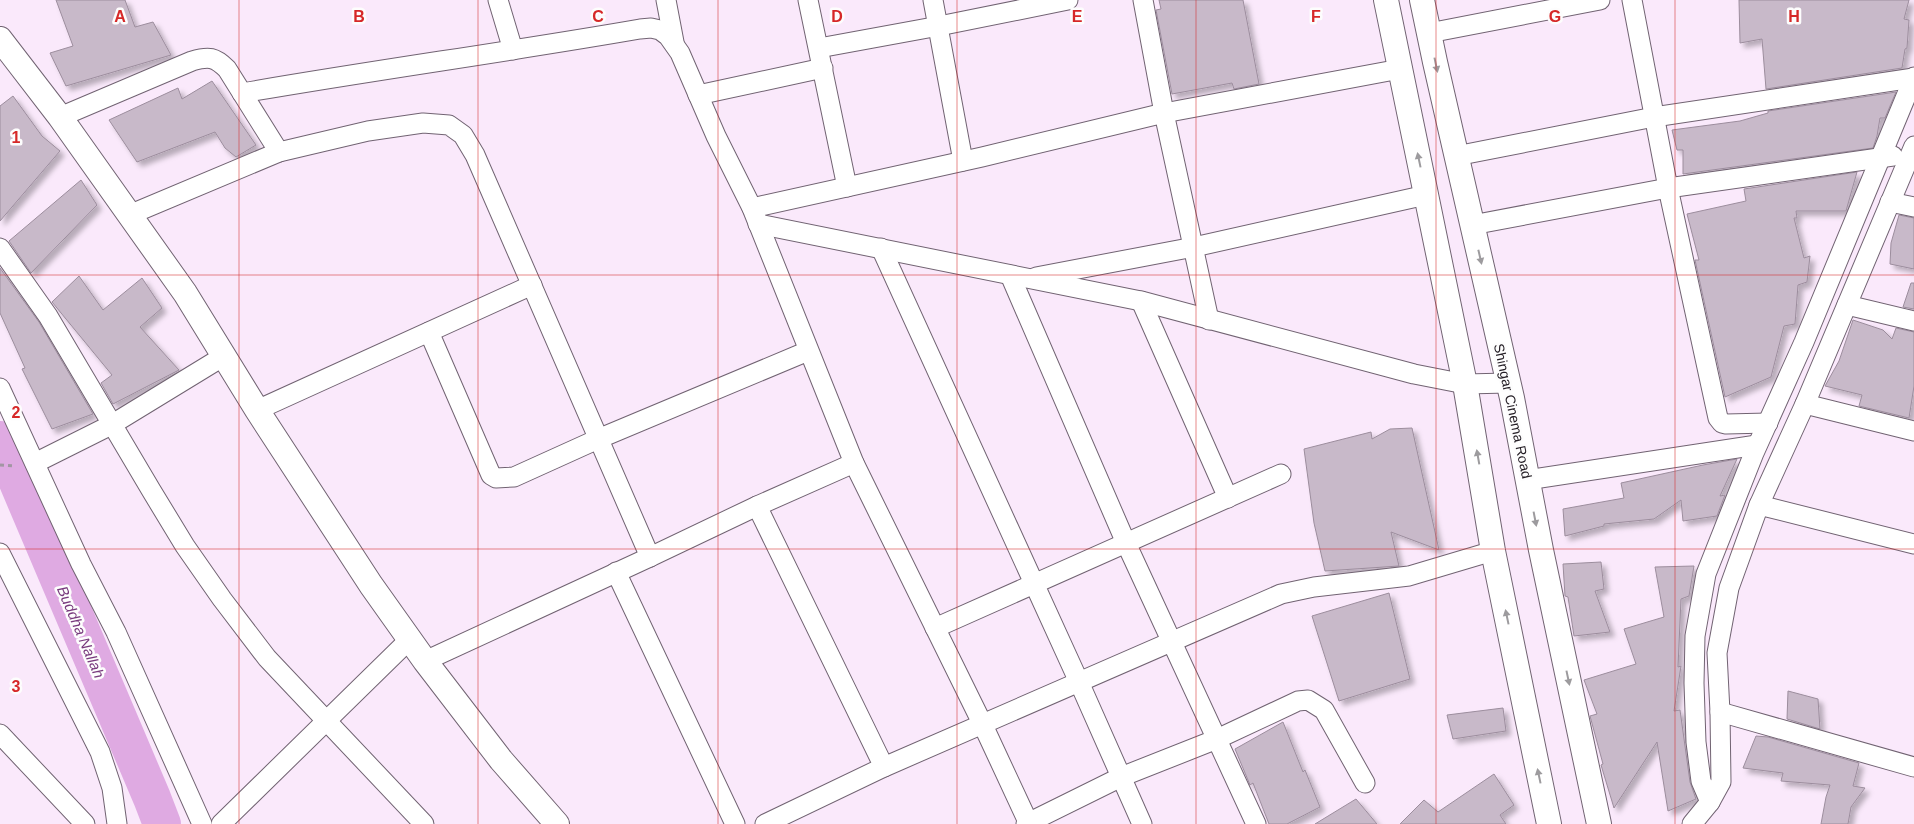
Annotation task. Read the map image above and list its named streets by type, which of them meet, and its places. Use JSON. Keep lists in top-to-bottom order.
{
  "streets": {
    "street": ["Shingar Cinema Road"]
  },
  "water": ["Buddha Nallah"],
  "grid": {
    "columns": [
      "A",
      "B",
      "C",
      "D",
      "E",
      "F",
      "G",
      "H"
    ],
    "rows": ["1", "2", "3"]
  }
}
